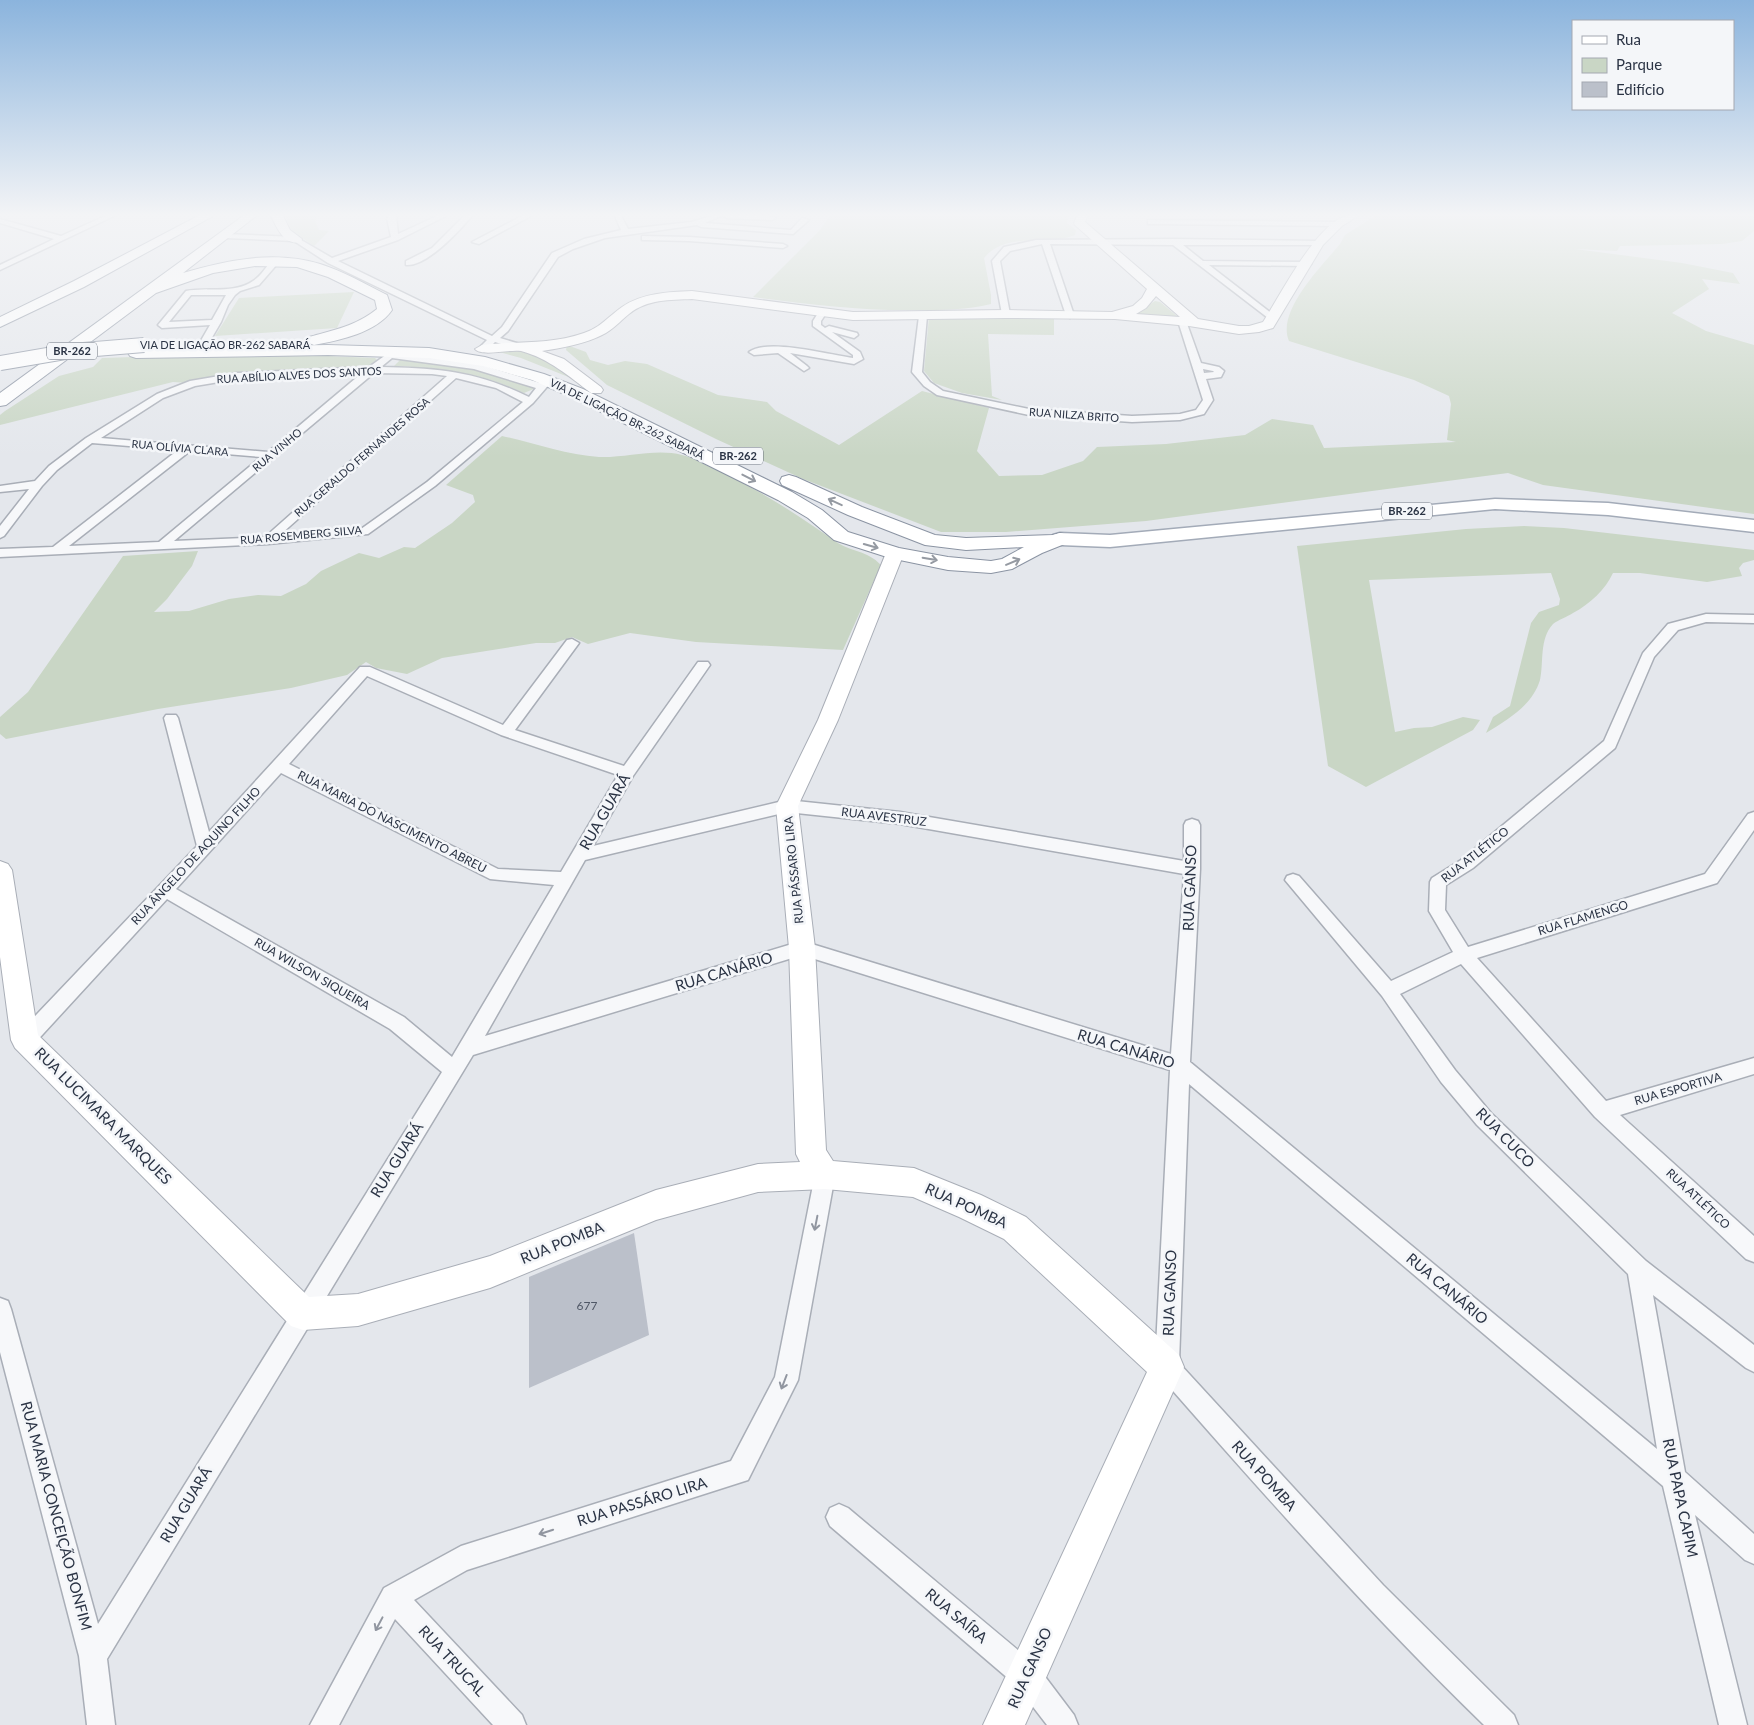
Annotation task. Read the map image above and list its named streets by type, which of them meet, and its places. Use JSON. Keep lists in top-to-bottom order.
{
  "streets": {
    "highway": ["VIA DE LIGAÇÃO BR-262 SABARÁ", "BR-262"],
    "street": [
      "RUA ABÍLIO ALVES DOS SANTOS",
      "RUA NILZA BRITO",
      "RUA OLÍVIA CLARA",
      "RUA VINHO",
      "RUA GERALDO FERNANDES ROSA",
      "RUA ROSEMBERG SILVA",
      "RUA GUARÁ",
      "RUA AVESTRUZ",
      "RUA MARIA DO NASCIMENTO ABREU",
      "RUA ATLÉTICO",
      "RUA ÂNGELO DE AQUINO FILHO",
      "RUA PÁSSARO LIRA",
      "RUA GANSO",
      "RUA FLAMENGO",
      "RUA CANÁRIO",
      "RUA WILSON SIQUEIRA",
      "RUA ESPORTIVA",
      "RUA LUCIMARA MARQUES",
      "RUA CUCO",
      "RUA POMBA",
      "RUA PAPA CAPIM",
      "RUA PASSÁRO LIRA",
      "RUA MARIA CONCEIÇÃO BONFIM",
      "RUA SAÍRA",
      "RUA TRUCAL"
    ]
  },
  "crossings": [
    ["VIA DE LIGAÇÃO BR-262 SABARÁ", "BR-262"],
    ["VIA DE LIGAÇÃO BR-262 SABARÁ", "RUA VINHO"],
    ["VIA DE LIGAÇÃO BR-262 SABARÁ", "RUA ROSEMBERG SILVA"],
    ["VIA DE LIGAÇÃO BR-262 SABARÁ", "RUA PÁSSARO LIRA"],
    ["RUA ABÍLIO ALVES DOS SANTOS", "RUA OLÍVIA CLARA"],
    ["RUA ABÍLIO ALVES DOS SANTOS", "RUA VINHO"],
    ["RUA ABÍLIO ALVES DOS SANTOS", "RUA GERALDO FERNANDES ROSA"],
    ["RUA ABÍLIO ALVES DOS SANTOS", "RUA ROSEMBERG SILVA"],
    ["RUA OLÍVIA CLARA", "RUA VINHO"],
    ["RUA VINHO", "RUA ROSEMBERG SILVA"],
    ["RUA GERALDO FERNANDES ROSA", "RUA ROSEMBERG SILVA"],
    ["RUA GUARÁ", "RUA AVESTRUZ"],
    ["RUA GUARÁ", "RUA MARIA DO NASCIMENTO ABREU"],
    ["RUA GUARÁ", "RUA CANÁRIO"],
    ["RUA GUARÁ", "RUA WILSON SIQUEIRA"],
    ["RUA GUARÁ", "RUA LUCIMARA MARQUES"],
    ["RUA GUARÁ", "RUA POMBA"],
    ["RUA GUARÁ", "RUA MARIA CONCEIÇÃO BONFIM"],
    ["RUA AVESTRUZ", "RUA PÁSSARO LIRA"],
    ["RUA AVESTRUZ", "RUA GANSO"],
    ["RUA MARIA DO NASCIMENTO ABREU", "RUA ÂNGELO DE AQUINO FILHO"],
    ["RUA ATLÉTICO", "RUA FLAMENGO"],
    ["RUA ATLÉTICO", "RUA ESPORTIVA"],
    ["RUA ÂNGELO DE AQUINO FILHO", "RUA WILSON SIQUEIRA"],
    ["RUA ÂNGELO DE AQUINO FILHO", "RUA LUCIMARA MARQUES"],
    ["RUA PÁSSARO LIRA", "RUA CANÁRIO"],
    ["RUA PÁSSARO LIRA", "RUA POMBA"],
    ["RUA PÁSSARO LIRA", "RUA PASSÁRO LIRA"],
    ["RUA GANSO", "RUA CANÁRIO"],
    ["RUA GANSO", "RUA POMBA"],
    ["RUA GANSO", "RUA SAÍRA"],
    ["RUA FLAMENGO", "RUA CUCO"],
    ["RUA CANÁRIO", "RUA PAPA CAPIM"],
    ["RUA LUCIMARA MARQUES", "RUA POMBA"],
    ["RUA CUCO", "RUA PAPA CAPIM"],
    ["RUA POMBA", "RUA PASSÁRO LIRA"],
    ["RUA PASSÁRO LIRA", "RUA TRUCAL"]
  ],
  "one_way": ["RUA PASSÁRO LIRA"],
  "house_numbers": ["677"],
  "legend": ["Rua", "Parque", "Edifício"]
}
